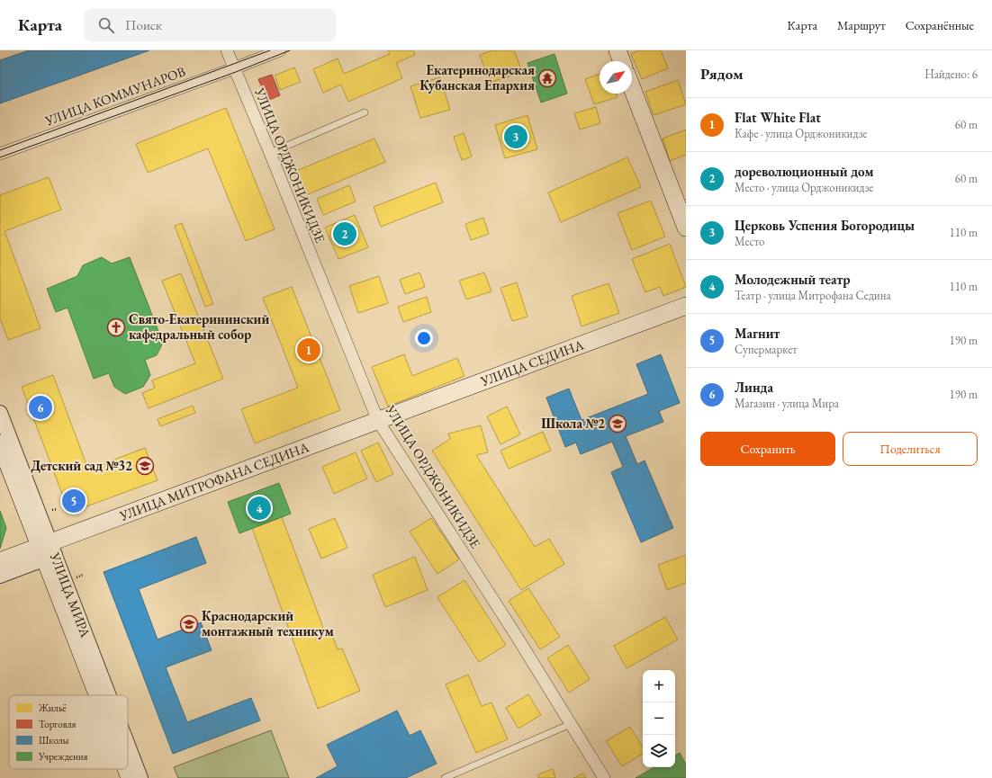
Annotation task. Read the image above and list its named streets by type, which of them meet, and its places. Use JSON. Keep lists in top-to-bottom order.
{
  "streets": {
    "main road": ["УЛИЦА СЕДИНА", "УЛИЦА МИТРОФАНА СЕДИНА", "УЛИЦА МИРА"],
    "street": ["УЛИЦА КОММУНАРОВ", "УЛИЦА ОРДЖОНИКИДЗЕ"]
  },
  "crossings": [
    ["УЛИЦА КОММУНАРОВ", "УЛИЦА ОРДЖОНИКИДЗЕ"],
    ["УЛИЦА ОРДЖОНИКИДЗЕ", "УЛИЦА СЕДИНА"],
    ["УЛИЦА ОРДЖОНИКИДЗЕ", "УЛИЦА МИТРОФАНА СЕДИНА"],
    ["УЛИЦА СЕДИНА", "УЛИЦА МИТРОФАНА СЕДИНА"],
    ["УЛИЦА МИТРОФАНА СЕДИНА", "УЛИЦА МИРА"]
  ],
  "places": {
    "temple": ["Екатеринодарская Кубанская Епархия"],
    "church": ["Свято-Екатерининский кафедральный собор"],
    "school or university": ["Школа №2", "Детский сад №32", "Краснодарский монтажный техникум"]
  },
  "legend": [
    "Жильё",
    "Торговля",
    "Школы",
    "Учреждения"
  ],
  "north": "top right",
  "page": {
    "header": "Карта",
    "search": "Поиск",
    "nav": ["Карта", "Маршрут", "Сохранённые"],
    "heading": ["Рядом", "Найдено: 6"],
    "list": [
      {
        "mark": "1",
        "name": "Flat White Flat",
        "note": "Кафе · улица Орджоникидзе",
        "value": "60 m"
      },
      {
        "mark": "2",
        "name": "дореволюционный дом",
        "note": "Место · улица Орджоникидзе",
        "value": "60 m"
      },
      {
        "mark": "3",
        "name": "Церковь Успения Богородицы",
        "note": "Место",
        "value": "110 m"
      },
      {
        "mark": "4",
        "name": "Молодежный театр",
        "note": "Театр · улица Митрофана Седина",
        "value": "110 m"
      },
      {
        "mark": "5",
        "name": "Магнит",
        "note": "Супермаркет",
        "value": "190 m"
      },
      {
        "mark": "6",
        "name": "Линда",
        "note": "Магазин · улица Мира",
        "value": "190 m"
      }
    ],
    "pins": [
      "3",
      "2",
      "1",
      "6",
      "5",
      "4"
    ],
    "buttons": ["Сохранить", "Поделиться"],
    "map_buttons": ["+", "−"]
  }
}
